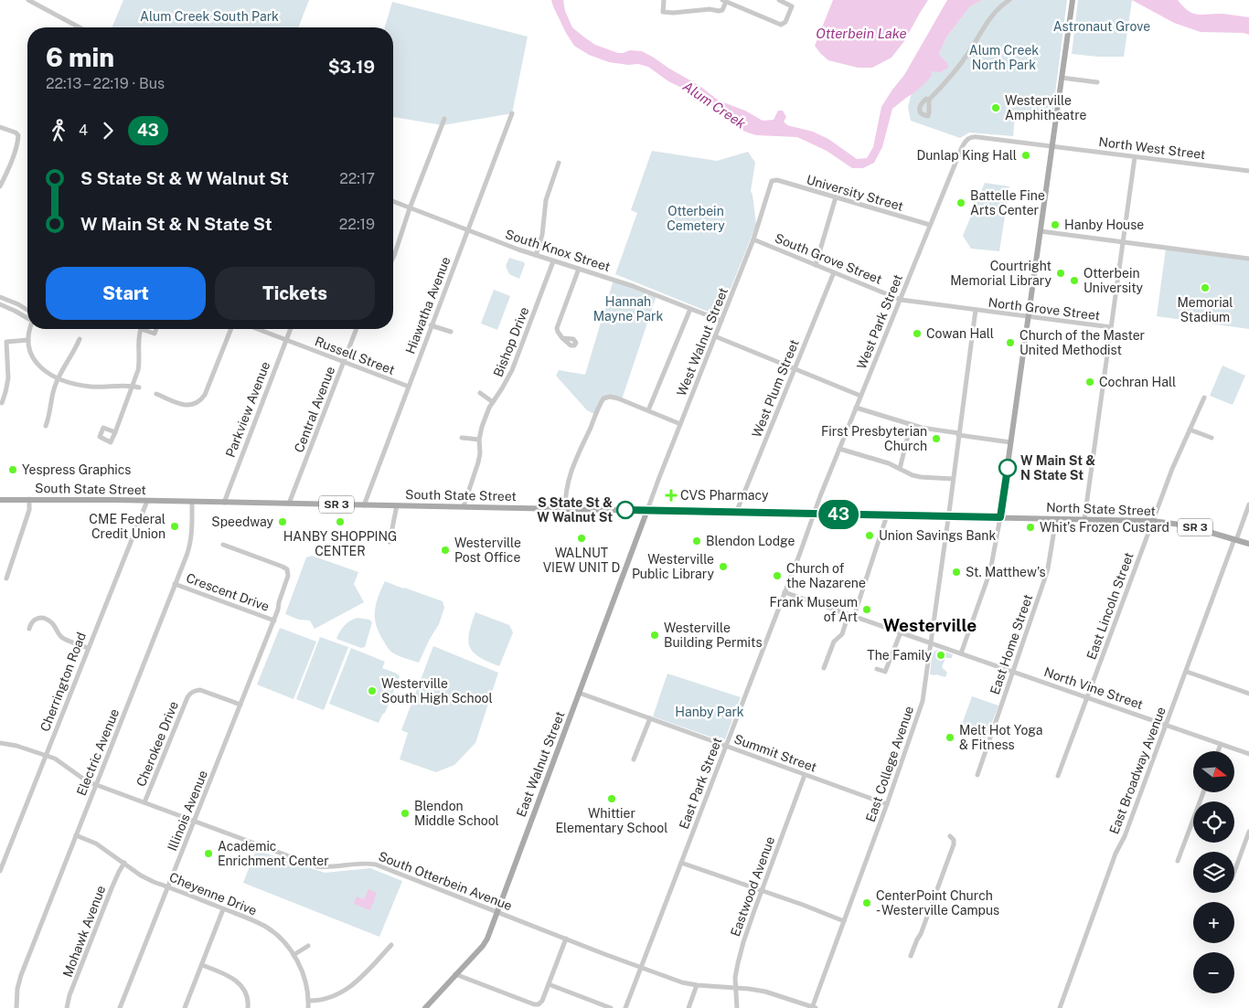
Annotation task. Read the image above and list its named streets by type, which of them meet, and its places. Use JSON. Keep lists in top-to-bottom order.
{
  "streets": {
    "main road": [
      "South State Street",
      "SR 3",
      "North State Street",
      "East Walnut Street"
    ],
    "street": [
      "North West Street",
      "University Street",
      "South Knox Street",
      "South Grove Street",
      "Hiawatha Avenue",
      "North Grove Street",
      "West Park Street",
      "Bishop Drive",
      "West Walnut Street",
      "Russell Street",
      "West Plum Street",
      "Parkview Avenue",
      "Central Avenue",
      "Crescent Drive",
      "East Lincoln Street",
      "East Home Street",
      "Cherrington Road",
      "North Vine Street",
      "Cherokee Drive",
      "Electric Avenue",
      "Summit Street",
      "East College Avenue",
      "East Broadway Avenue",
      "East Park Street",
      "Illinois Avenue",
      "South Otterbein Avenue",
      "Eastwood Avenue",
      "Cheyenne Drive",
      "Mohawk Avenue"
    ]
  },
  "crossings": [
    ["North West Street", "West Park Street"],
    ["University Street", "West Park Street"],
    ["University Street", "West Walnut Street"],
    ["South Knox Street", "Hiawatha Avenue"],
    ["South Knox Street", "Bishop Drive"],
    ["South Knox Street", "West Walnut Street"],
    ["South Grove Street", "North Grove Street"],
    ["South Grove Street", "West Park Street"],
    ["South Grove Street", "West Walnut Street"],
    ["South Grove Street", "West Plum Street"],
    ["South Grove Street", "East College Avenue"],
    ["Hiawatha Avenue", "Russell Street"],
    ["Hiawatha Avenue", "South State Street"],
    ["North Grove Street", "East College Avenue"],
    ["West Park Street", "South State Street"],
    ["West Park Street", "East Park Street"],
    ["Bishop Drive", "South State Street"],
    ["West Walnut Street", "South State Street"],
    ["West Walnut Street", "East Walnut Street"],
    ["Russell Street", "Parkview Avenue"],
    ["Russell Street", "Central Avenue"],
    ["West Plum Street", "South State Street"],
    ["Parkview Avenue", "South State Street"],
    ["Central Avenue", "South State Street"],
    ["South State Street", "North State Street"],
    ["South State Street", "Cherrington Road"],
    ["South State Street", "Electric Avenue"],
    ["South State Street", "East Walnut Street"],
    ["South State Street", "East College Avenue"],
    ["South State Street", "East Park Street"],
    ["North State Street", "East Lincoln Street"],
    ["North State Street", "East Home Street"],
    ["North State Street", "East College Avenue"],
    ["North State Street", "East Broadway Avenue"],
    ["Crescent Drive", "Electric Avenue"],
    ["Crescent Drive", "Illinois Avenue"],
    ["East Lincoln Street", "North Vine Street"],
    ["East Home Street", "North Vine Street"],
    ["Cherrington Road", "South Otterbein Avenue"],
    ["North Vine Street", "East College Avenue"],
    ["North Vine Street", "East Broadway Avenue"],
    ["North Vine Street", "East Park Street"],
    ["Cherokee Drive", "Illinois Avenue"],
    ["Cherokee Drive", "South Otterbein Avenue"],
    ["Electric Avenue", "South Otterbein Avenue"],
    ["Electric Avenue", "Cheyenne Drive"],
    ["Summit Street", "East Walnut Street"],
    ["Summit Street", "East College Avenue"],
    ["Summit Street", "East Park Street"],
    ["Summit Street", "Eastwood Avenue"],
    ["East Walnut Street", "South Otterbein Avenue"],
    ["East College Avenue", "South Otterbein Avenue"],
    ["East Park Street", "South Otterbein Avenue"],
    ["Illinois Avenue", "South Otterbein Avenue"],
    ["Illinois Avenue", "Cheyenne Drive"],
    ["South Otterbein Avenue", "Eastwood Avenue"],
    ["Cheyenne Drive", "Mohawk Avenue"]
  ],
  "districts": ["Westerville"],
  "water": ["Otterbein Lake", "Alum Creek"],
  "parks": [
    "Alum Creek South Park",
    "Astronaut Grove",
    "Alum Creek North Park",
    "Otterbein Cemetery",
    "Hannah Mayne Park",
    "Hanby Park"
  ],
  "places": {
    "other": [
      "Westerville Amphitheatre",
      "Dunlap King Hall",
      "Battelle Fine Arts Center",
      "Hanby House",
      "Courtright Memorial Library",
      "Otterbein University",
      "Memorial Stadium",
      "Cowan Hall",
      "Church of the Master United Methodist",
      "Cochran Hall",
      "First Presbyterian Church",
      "W Main St & N State St",
      "Yespress Graphics",
      "S State St & W Walnut St",
      "Speedway",
      "HANBY SHOPPING CENTER",
      "CME Federal Credit Union",
      "Whit's Frozen Custard",
      "Union Savings Bank",
      "WALNUT VIEW UNIT D",
      "Blendon Lodge",
      "Westerville Post Office",
      "Westerville Public Library",
      "St. Matthew's",
      "Church of the Nazarene",
      "Frank Museum of Art",
      "Westerville Building Permits",
      "The Family",
      "Westerville South High School",
      "Melt Hot Yoga & Fitness",
      "Whittier Elementary School",
      "Blendon Middle School",
      "Academic Enrichment Center",
      "CenterPoint Church - Westerville Campus"
    ],
    "health": ["CVS Pharmacy"]
  },
  "lines": ["bus line 43"],
  "north": "right",
  "page": {
    "on_map": "43",
    "heading": ["6 min", "22:13 – 22:19 · Bus", "$3.19"],
    "legs": ["4", "43"],
    "list": [
      {
        "name": "S State St & W Walnut St",
        "value": "22:17"
      },
      {
        "name": "W Main St & N State St",
        "value": "22:19"
      }
    ],
    "buttons": ["Start", "Tickets"],
    "map_buttons": ["+", "−"]
  }
}
